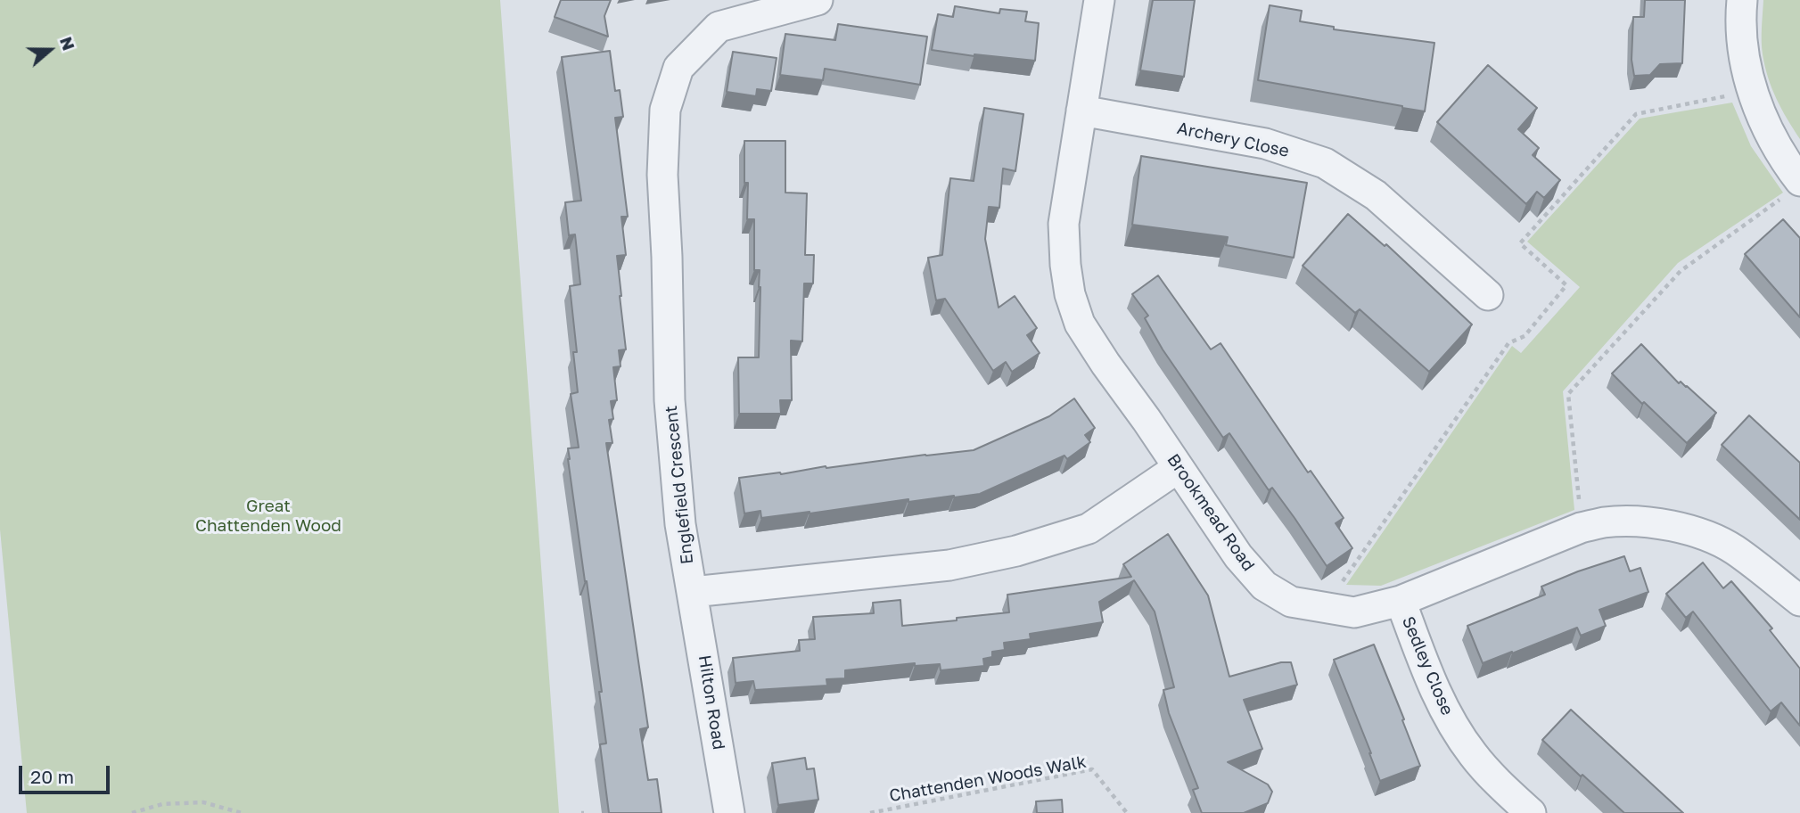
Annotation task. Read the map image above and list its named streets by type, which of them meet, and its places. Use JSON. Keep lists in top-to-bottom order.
{
  "streets": {
    "street": [
      "Archery Close",
      "Englefield Crescent",
      "Brookmead Road",
      "Sedley Close",
      "Hilton Road"
    ],
    "path": ["Chattenden Woods Walk"]
  },
  "crossings": [
    ["Archery Close", "Brookmead Road"],
    ["Englefield Crescent", "Hilton Road"],
    ["Brookmead Road", "Sedley Close"]
  ],
  "parks": ["Great Chattenden Wood"],
  "scale_bar": "20 m",
  "north": "right"
}
